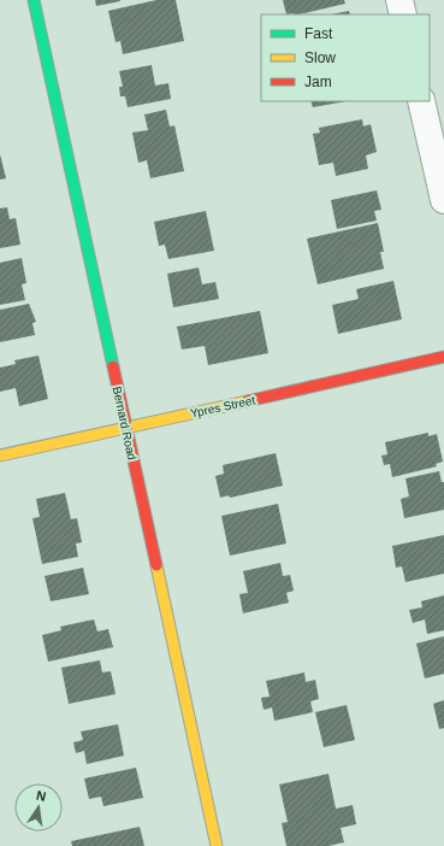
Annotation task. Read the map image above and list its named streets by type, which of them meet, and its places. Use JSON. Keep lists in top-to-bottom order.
{
  "streets": {
    "street": ["Ypres Street", "Bernard Road"]
  },
  "crossings": [
    ["Ypres Street", "Bernard Road"]
  ],
  "legend": ["Fast", "Slow", "Jam"],
  "north": "top"
}
